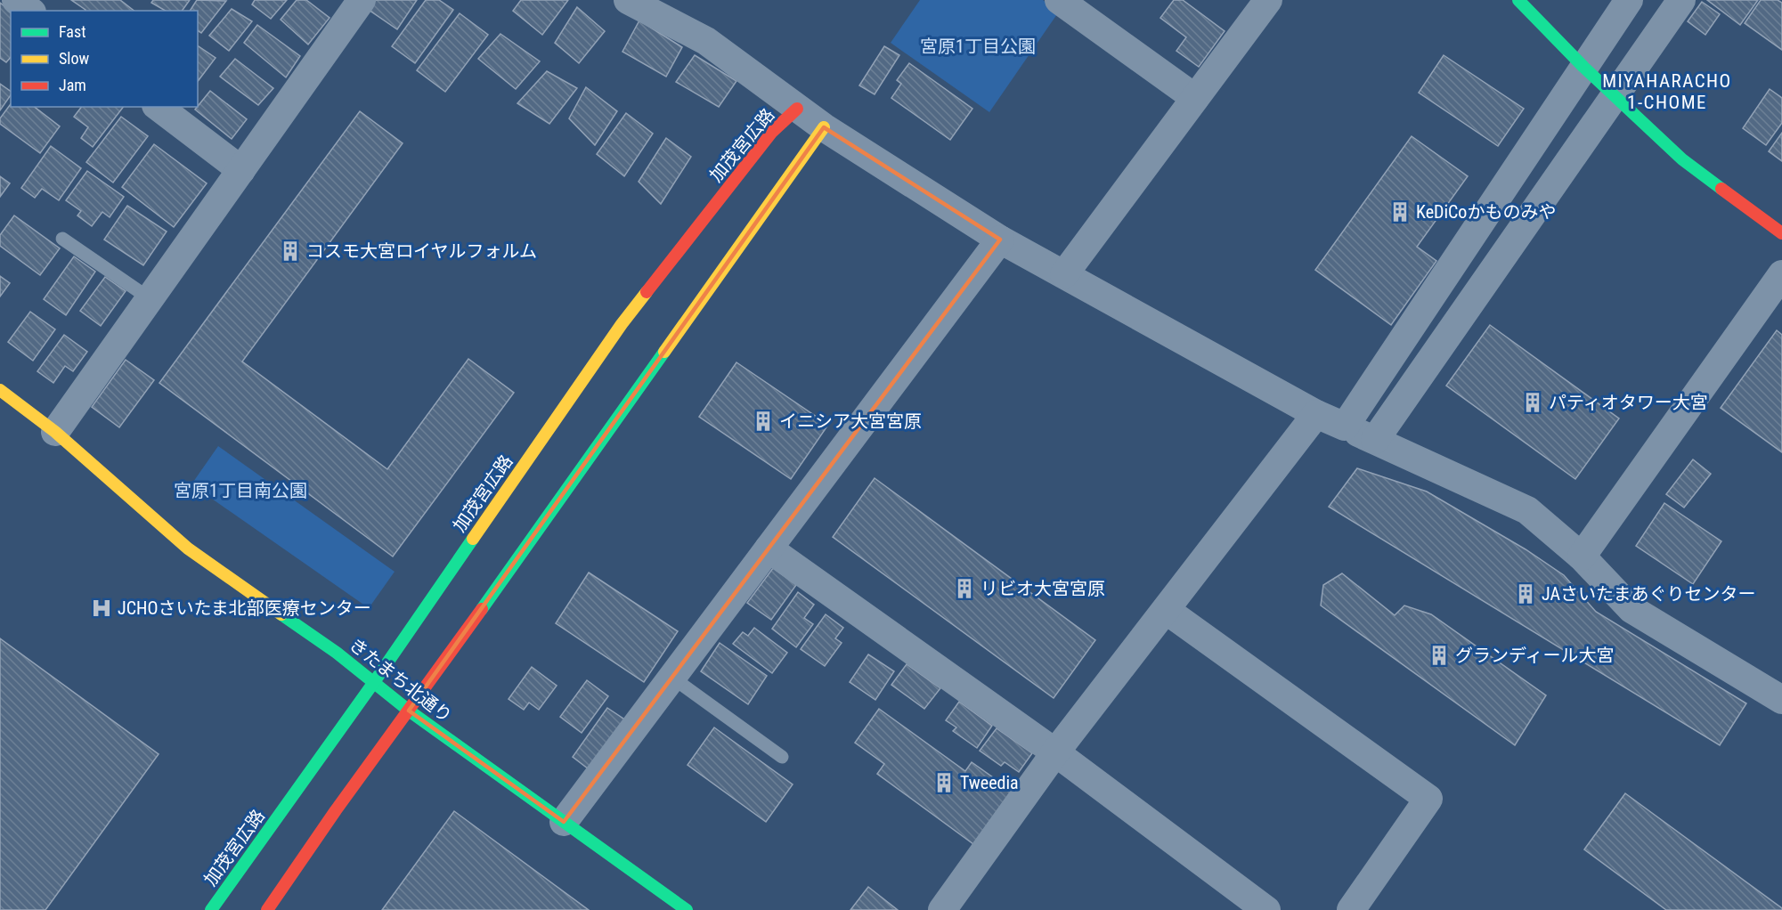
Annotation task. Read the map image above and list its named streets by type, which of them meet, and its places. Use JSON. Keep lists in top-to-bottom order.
{
  "streets": {
    "street": ["加茂宮広路", "きたまち北通り"]
  },
  "crossings": [
    ["加茂宮広路", "きたまち北通り"]
  ],
  "districts": ["MIYAHARACHO 1-CHOME"],
  "parks": ["宮原1丁目公園", "宮原1丁目南公園"],
  "places": {
    "building": [
      "KeDiCoかものみや",
      "コスモ大宮ロイヤルフォルム",
      "パティオタワー大宮",
      "イニシア大宮宮原",
      "リビオ大宮宮原",
      "JAさいたまあぐりセンター",
      "グランディール大宮",
      "Tweedia"
    ],
    "hospital": ["JCHOさいたま北部医療センター"]
  },
  "legend": ["Fast", "Slow", "Jam"]
}
